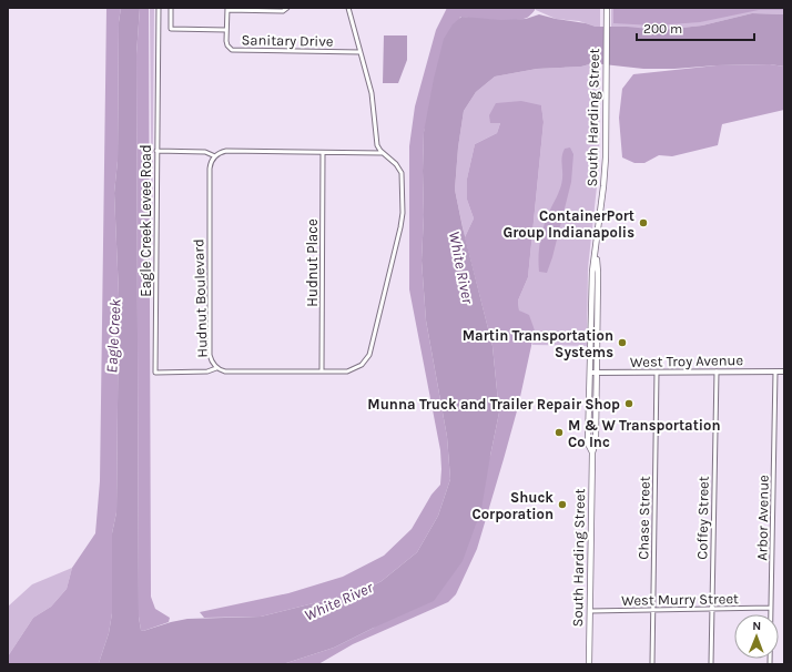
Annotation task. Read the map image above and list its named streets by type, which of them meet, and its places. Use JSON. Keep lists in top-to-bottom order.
{
  "streets": {
    "main road": ["South Harding Street", "West Troy Avenue"],
    "street": [
      "Sanitary Drive",
      "Eagle Creek Levee Road",
      "Hudnut Place",
      "Hudnut Boulevard",
      "Chase Street",
      "Coffey Street",
      "Arbor Avenue",
      "West Murry Street"
    ]
  },
  "crossings": [
    ["Sanitary Drive", "Hudnut Boulevard"],
    ["South Harding Street", "West Murry Street"],
    ["Eagle Creek Levee Road", "Hudnut Boulevard"],
    ["Hudnut Place", "Hudnut Boulevard"],
    ["West Troy Avenue", "Chase Street"],
    ["West Troy Avenue", "Coffey Street"],
    ["West Troy Avenue", "Arbor Avenue"],
    ["Chase Street", "West Murry Street"],
    ["Coffey Street", "West Murry Street"],
    ["Arbor Avenue", "West Murry Street"]
  ],
  "water": ["White River", "Eagle Creek"],
  "places": [
    "ContainerPort Group Indianapolis",
    "Martin Transportation Systems",
    "Munna Truck and Trailer Repair Shop",
    "M & W Transportation Co Inc",
    "Shuck Corporation"
  ],
  "scale_bar": "200 m",
  "north": "top"
}
